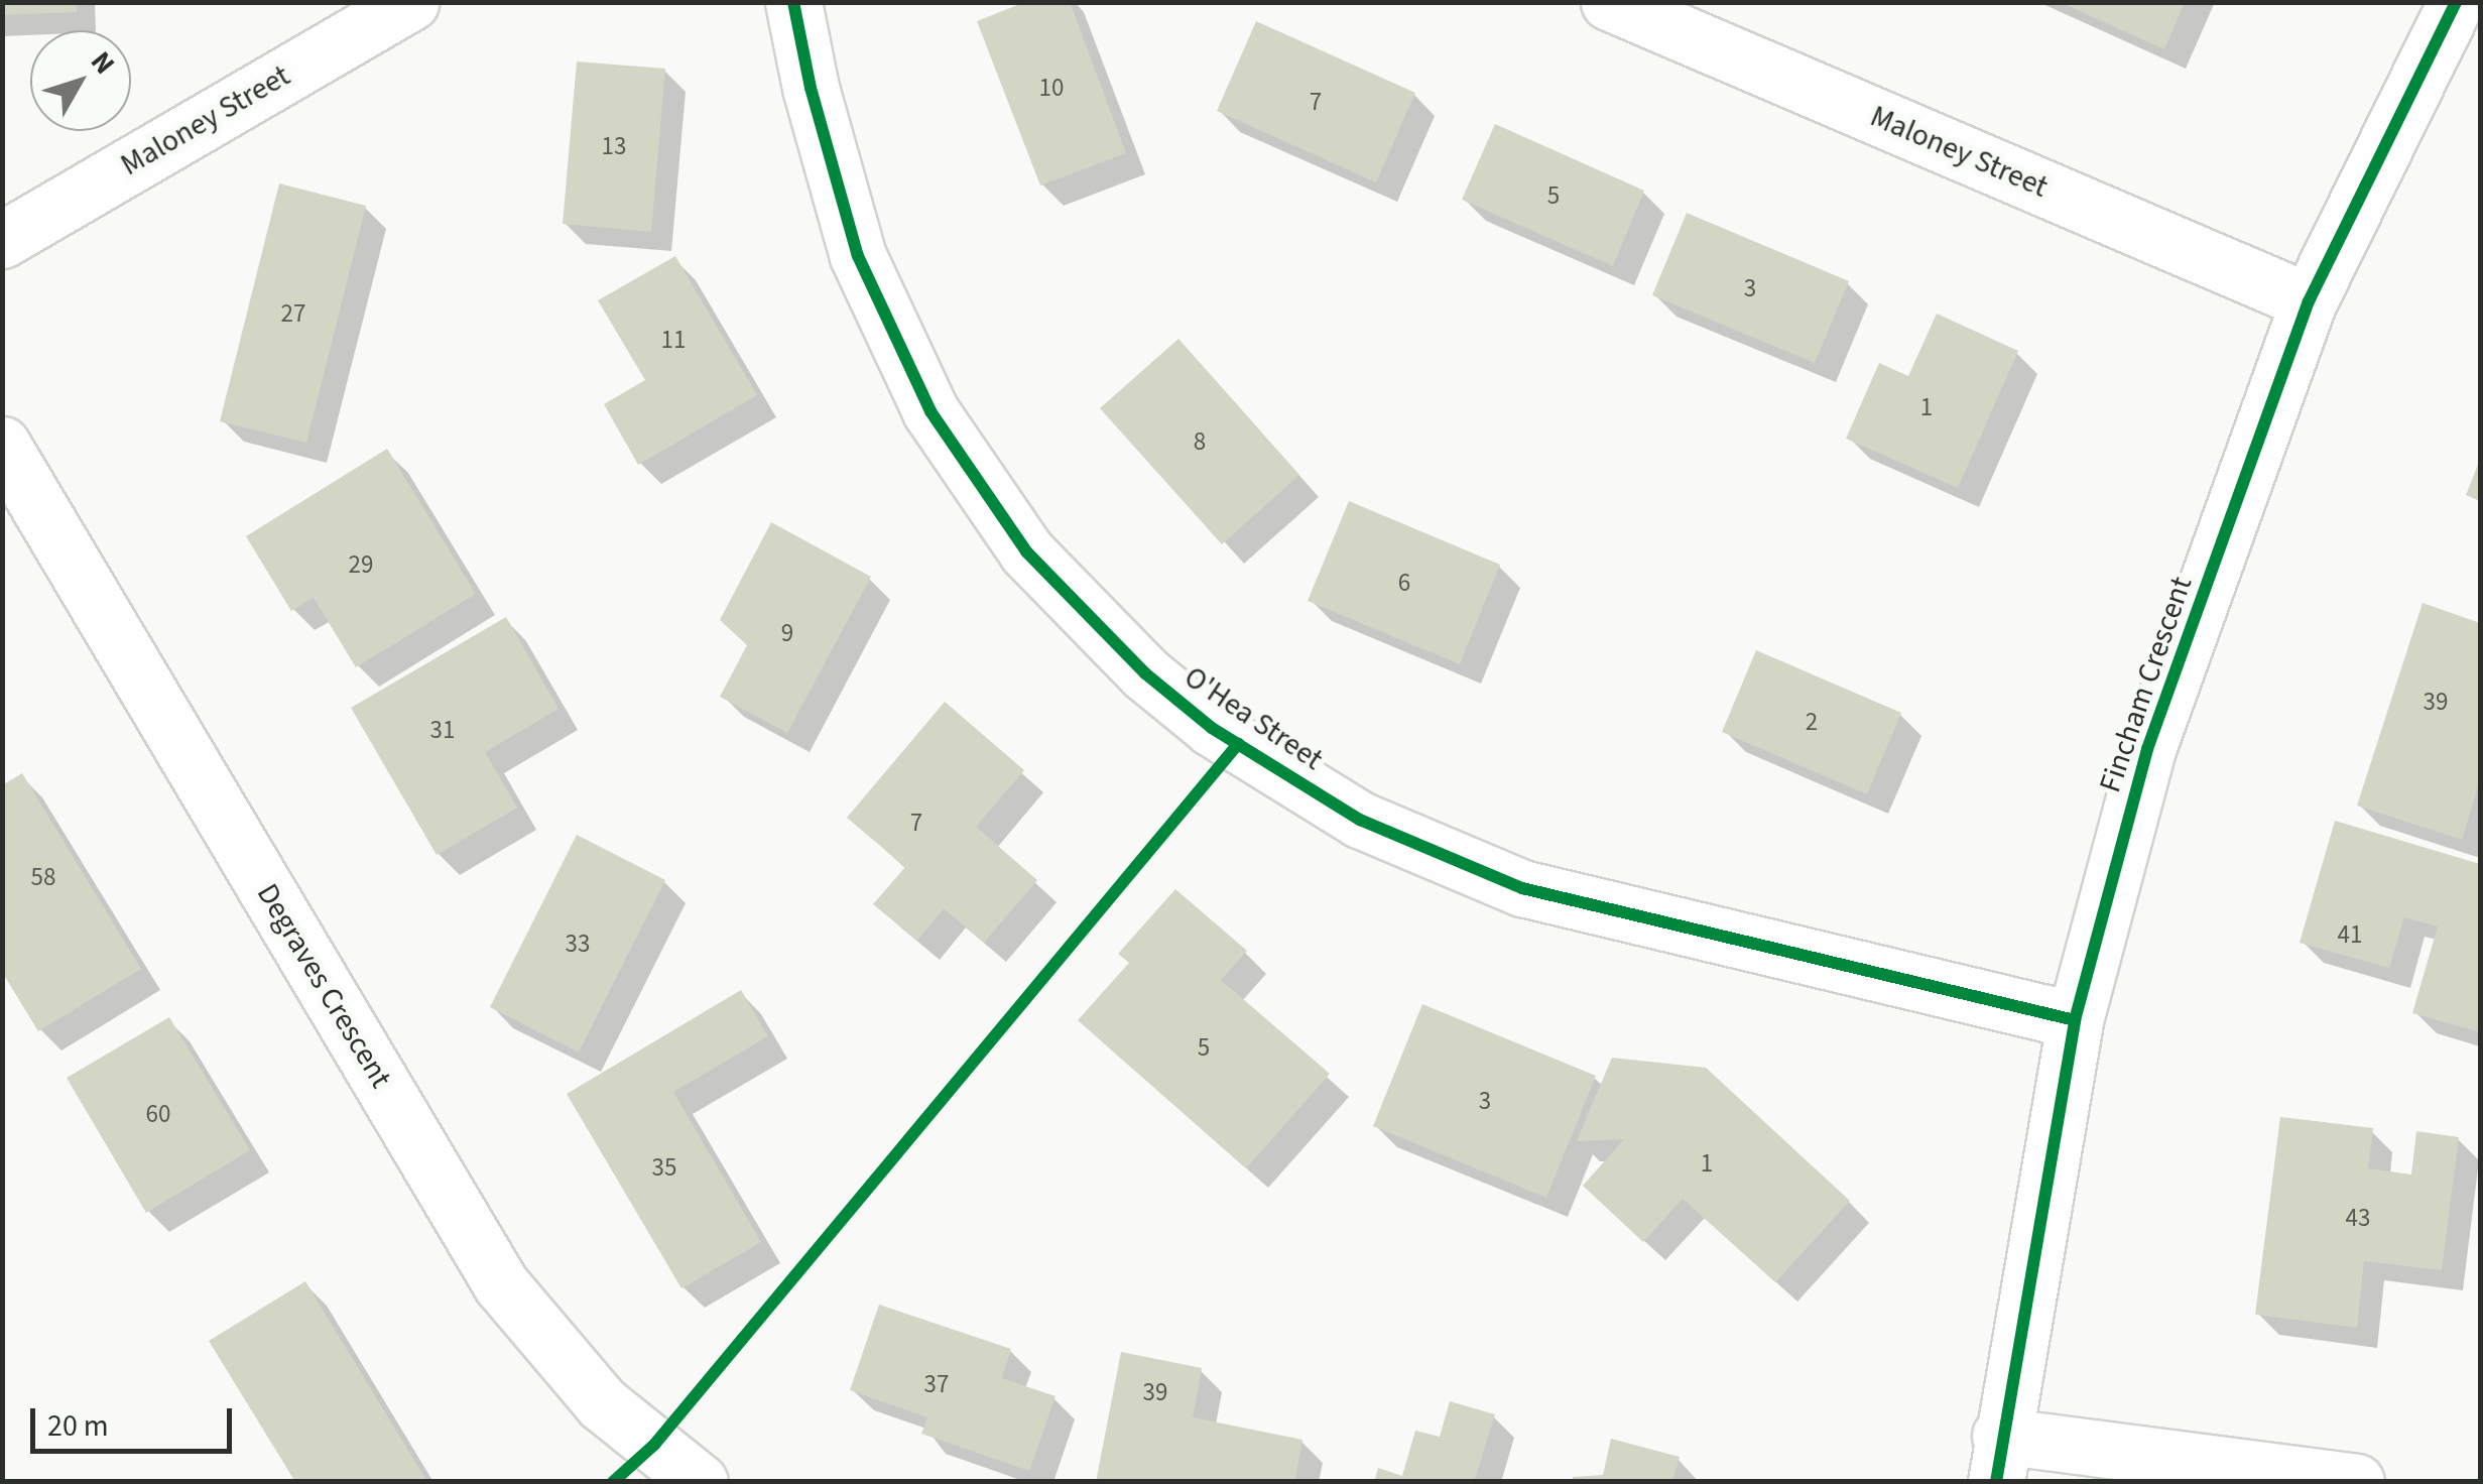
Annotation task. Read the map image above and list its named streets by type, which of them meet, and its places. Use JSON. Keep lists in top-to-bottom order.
{
  "streets": {
    "street": [
      "Maloney Street",
      "Fincham Crescent",
      "O'Hea Street",
      "Degraves Crescent"
    ]
  },
  "crossings": [
    ["Maloney Street", "Fincham Crescent"],
    ["Fincham Crescent", "O'Hea Street"]
  ],
  "house_numbers": [
    "10",
    "7",
    "13",
    "5",
    "3",
    "27",
    "11",
    "1",
    "8",
    "29",
    "6",
    "9",
    "39",
    "2",
    "31",
    "7",
    "58",
    "41",
    "33",
    "5",
    "3",
    "60",
    "1",
    "35",
    "43",
    "37",
    "39"
  ],
  "scale_bar": "20 m",
  "north": "top right"
}
